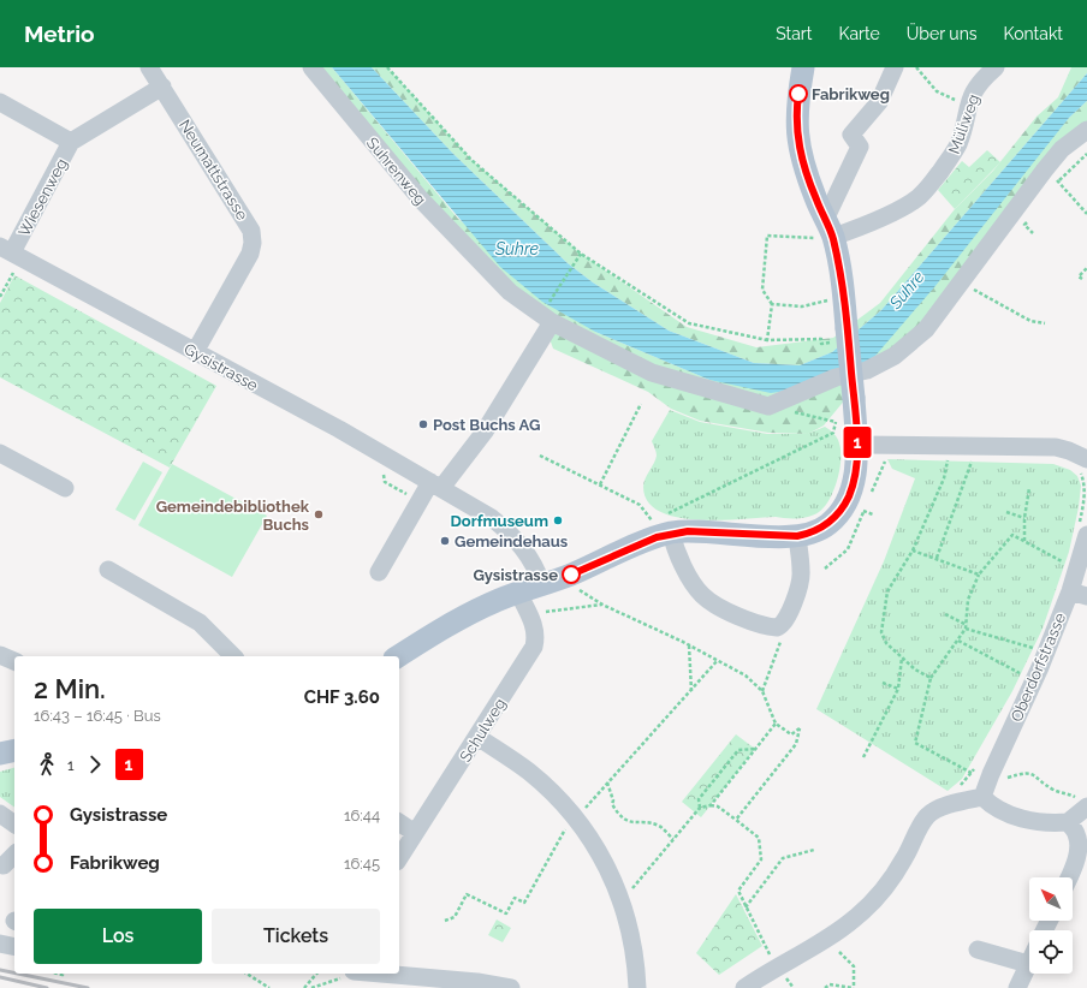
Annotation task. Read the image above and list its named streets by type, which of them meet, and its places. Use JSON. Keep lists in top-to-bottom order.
{
  "streets": {
    "street": [
      "Müliweg",
      "Neumattstrasse",
      "Suhrenweg",
      "Wiesenweg",
      "Gysistrasse",
      "Oberdorfstrasse",
      "Schulweg"
    ]
  },
  "crossings": [
    ["Neumattstrasse", "Wiesenweg"],
    ["Neumattstrasse", "Gysistrasse"],
    ["Wiesenweg", "Gysistrasse"]
  ],
  "water": ["Suhre"],
  "places": [
    "Fabrikweg",
    "Post Buchs AG",
    "Gemeindebibliothek Buchs",
    "Dorfmuseum",
    "Gemeindehaus",
    "Gysistrasse"
  ],
  "lines": ["bus line 1"],
  "north": "top left",
  "page": {
    "header": "Metrio",
    "nav": [
      "Start",
      "Karte",
      "Über uns",
      "Kontakt"
    ],
    "on_map": "1",
    "heading": ["2 Min.", "16:43 – 16:45 · Bus", "CHF 3.60"],
    "legs": ["1", "1"],
    "list": [
      {
        "name": "Gysistrasse",
        "value": "16:44"
      },
      {
        "name": "Fabrikweg",
        "value": "16:45"
      }
    ],
    "buttons": ["Los", "Tickets"]
  }
}
